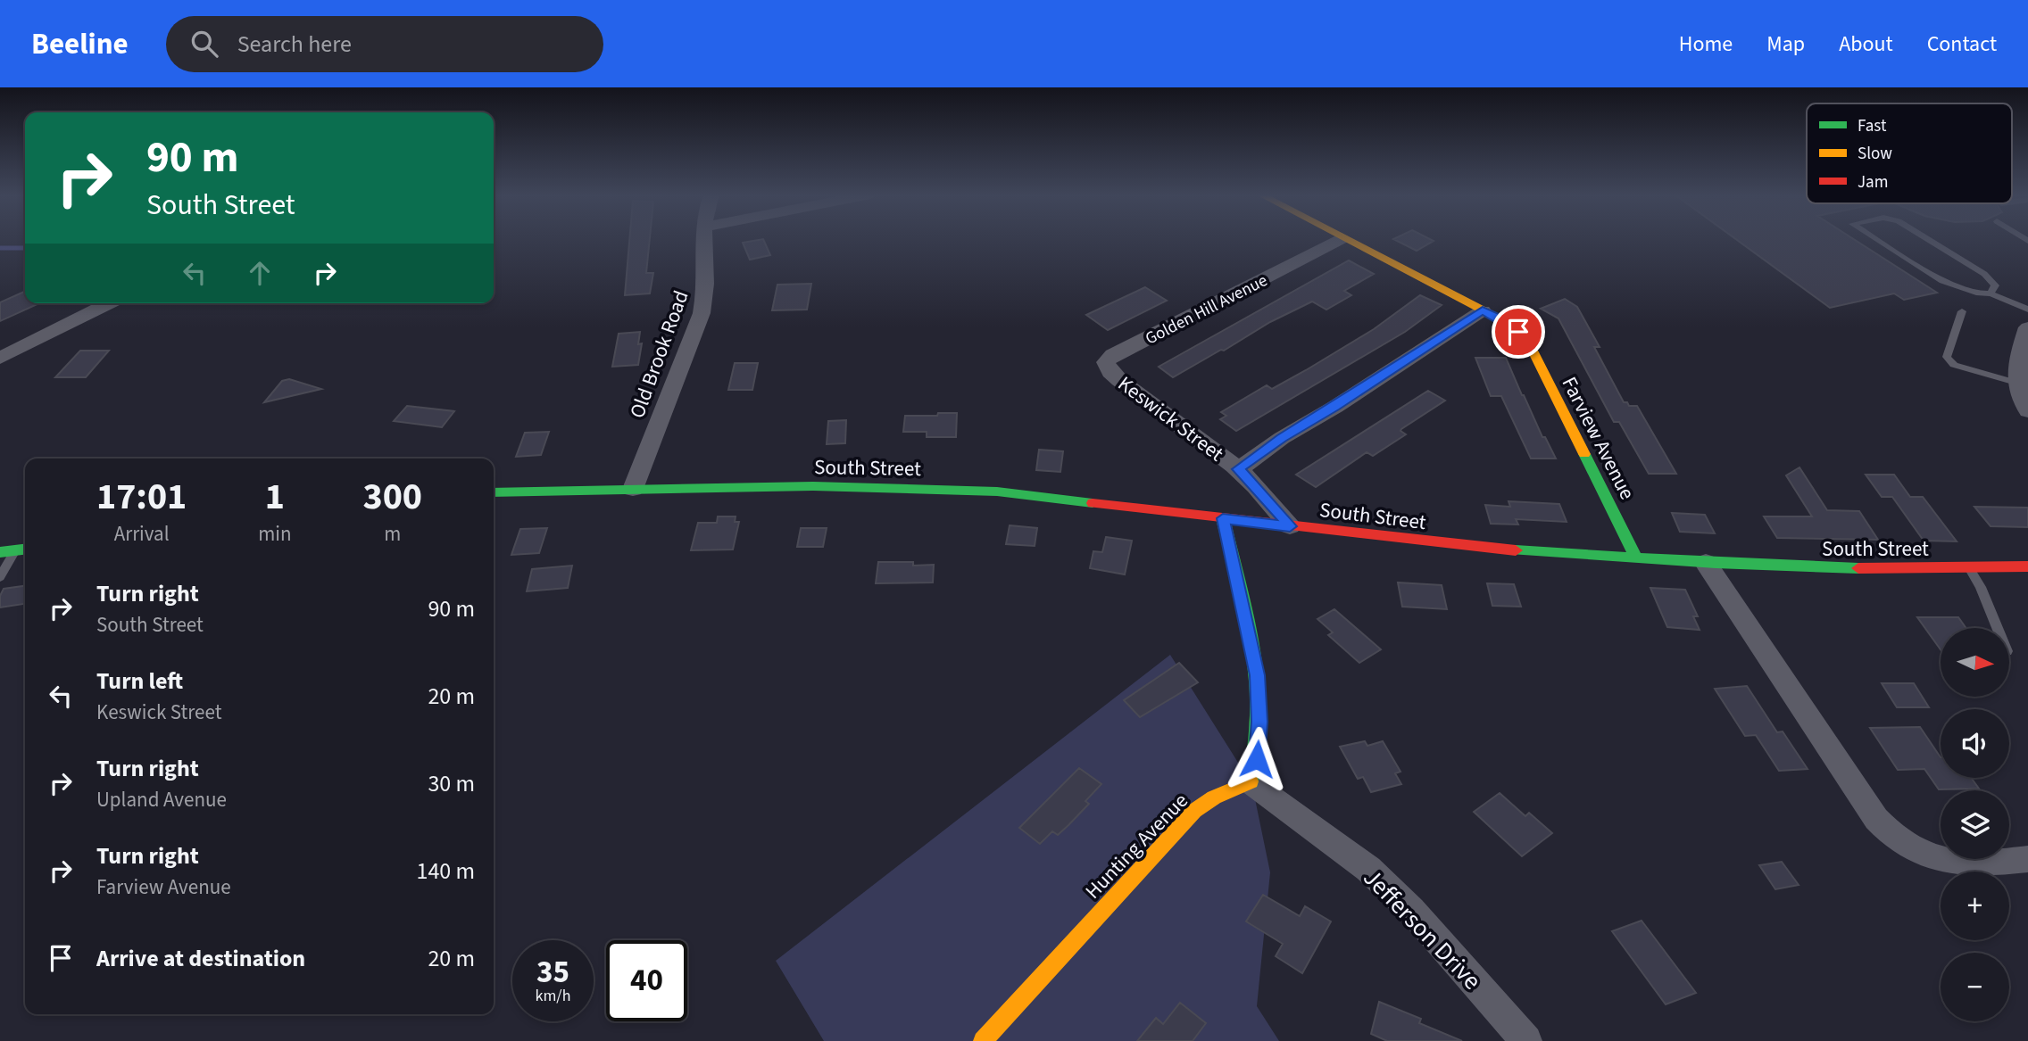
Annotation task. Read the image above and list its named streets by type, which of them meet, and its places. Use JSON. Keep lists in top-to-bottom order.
{
  "streets": {
    "street": [
      "Golden Hill Avenue",
      "Old Brook Road",
      "Keswick Street",
      "Farview Avenue",
      "South Street",
      "Hunting Avenue",
      "Jefferson Drive"
    ]
  },
  "crossings": [
    ["Golden Hill Avenue", "Keswick Street"],
    ["Old Brook Road", "South Street"],
    ["Keswick Street", "South Street"],
    ["Farview Avenue", "South Street"],
    ["Hunting Avenue", "Jefferson Drive"]
  ],
  "legend": ["Fast", "Slow", "Jam"],
  "north": "right",
  "page": {
    "header": "Beeline",
    "search": "Search here",
    "nav": [
      "Home",
      "Map",
      "About",
      "Contact"
    ],
    "turn": ["90 m", "South Street"],
    "eta": [
      "17:01",
      "Arrival",
      "1",
      "min",
      "300",
      "m"
    ],
    "list": [
      {
        "name": "Turn right",
        "note": "South Street",
        "value": "90 m"
      },
      {
        "name": "Turn left",
        "note": "Keswick Street",
        "value": "20 m"
      },
      {
        "name": "Turn right",
        "note": "Upland Avenue",
        "value": "30 m"
      },
      {
        "name": "Turn right",
        "note": "Farview Avenue",
        "value": "140 m"
      },
      {
        "name": "Arrive at destination",
        "value": "20 m"
      }
    ],
    "map_buttons": ["+", "−"],
    "speed": "35 km/h",
    "limit": "40"
  }
}
